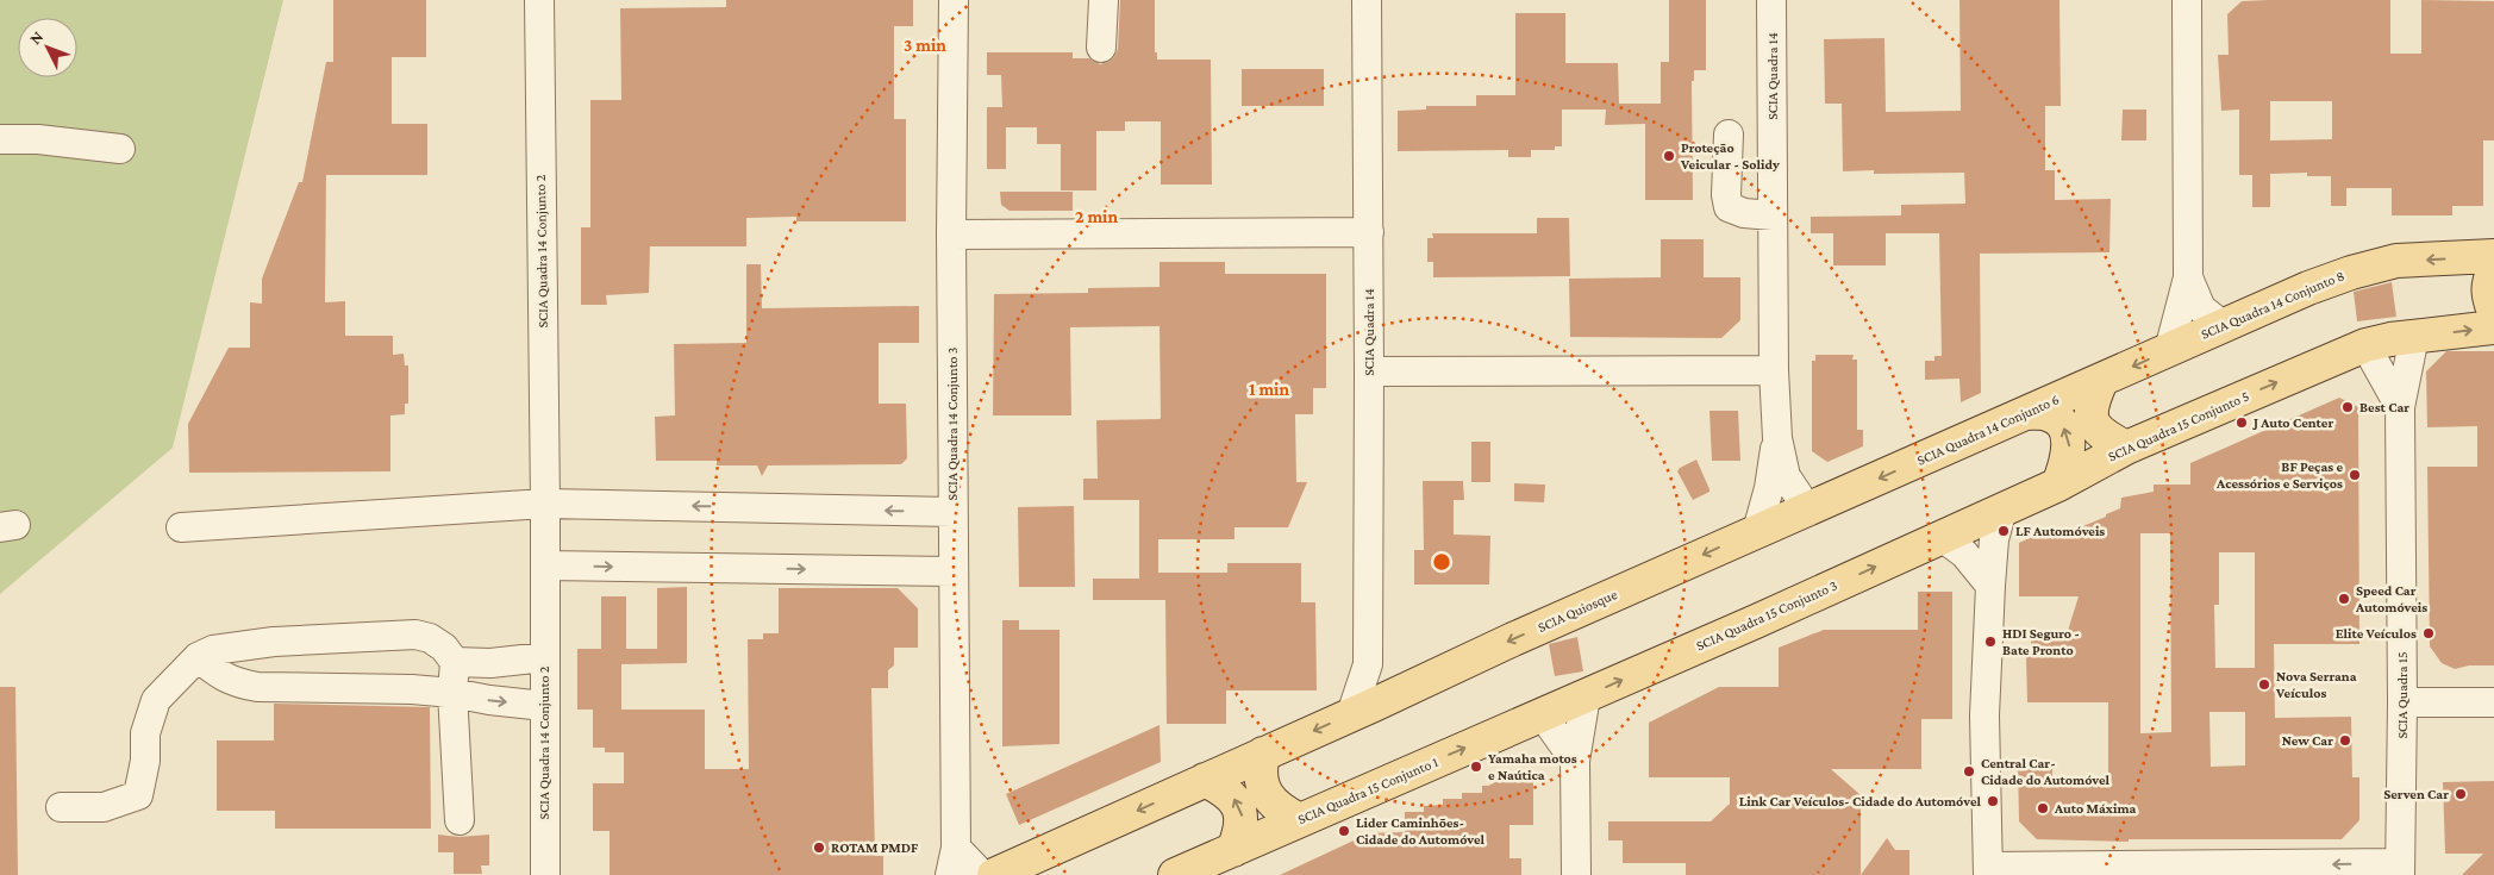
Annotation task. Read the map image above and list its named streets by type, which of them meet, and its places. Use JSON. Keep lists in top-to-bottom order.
{
  "streets": {
    "main road": [
      "SCIA Quadra 14 Conjunto 8",
      "SCIA Quadra 15 Conjunto 5",
      "SCIA Quadra 14 Conjunto 6",
      "SCIA Quiosque",
      "SCIA Quadra 15 Conjunto 3",
      "SCIA Quadra 15 Conjunto 1"
    ],
    "street": [
      "SCIA Quadra 14",
      "SCIA Quadra 14 Conjunto 2",
      "SCIA Quadra 14 Conjunto 3",
      "SCIA Quadra 15"
    ]
  },
  "crossings": [
    ["SCIA Quadra 14", "SCIA Quadra 14 Conjunto 6"],
    ["SCIA Quadra 14", "SCIA Quiosque"],
    ["SCIA Quadra 14 Conjunto 8", "SCIA Quadra 14 Conjunto 6"],
    ["SCIA Quadra 15 Conjunto 5", "SCIA Quadra 15 Conjunto 3"],
    ["SCIA Quadra 15 Conjunto 5", "SCIA Quadra 15"],
    ["SCIA Quadra 14 Conjunto 6", "SCIA Quiosque"],
    ["SCIA Quadra 15 Conjunto 3", "SCIA Quadra 15 Conjunto 1"]
  ],
  "one_way": [
    "SCIA Quadra 14 Conjunto 8",
    "SCIA Quadra 15 Conjunto 5",
    "SCIA Quadra 14 Conjunto 6",
    "SCIA Quiosque",
    "SCIA Quadra 15 Conjunto 3"
  ],
  "places": [
    "Proteção Veicular - Solidy",
    "Best Car",
    "J Auto Center",
    "BF Peças e Acessórios e Serviços",
    "LF Automóveis",
    "Speed Car Automóveis",
    "Elite Veículos",
    "HDI Seguro - Bate Pronto",
    "Nova Serrana Veículos",
    "New Car",
    "Yamaha motos e Naútica",
    "Central Car- Cidade do Automóvel",
    "Serven Car",
    "Link Car Veículos- Cidade do Automóvel",
    "Auto Máxima",
    "Lider Caminhões- Cidade do Automóvel",
    "ROTAM PMDF"
  ],
  "north": "top left",
  "rings": ["3 min", "2 min", "1 min"]
}
